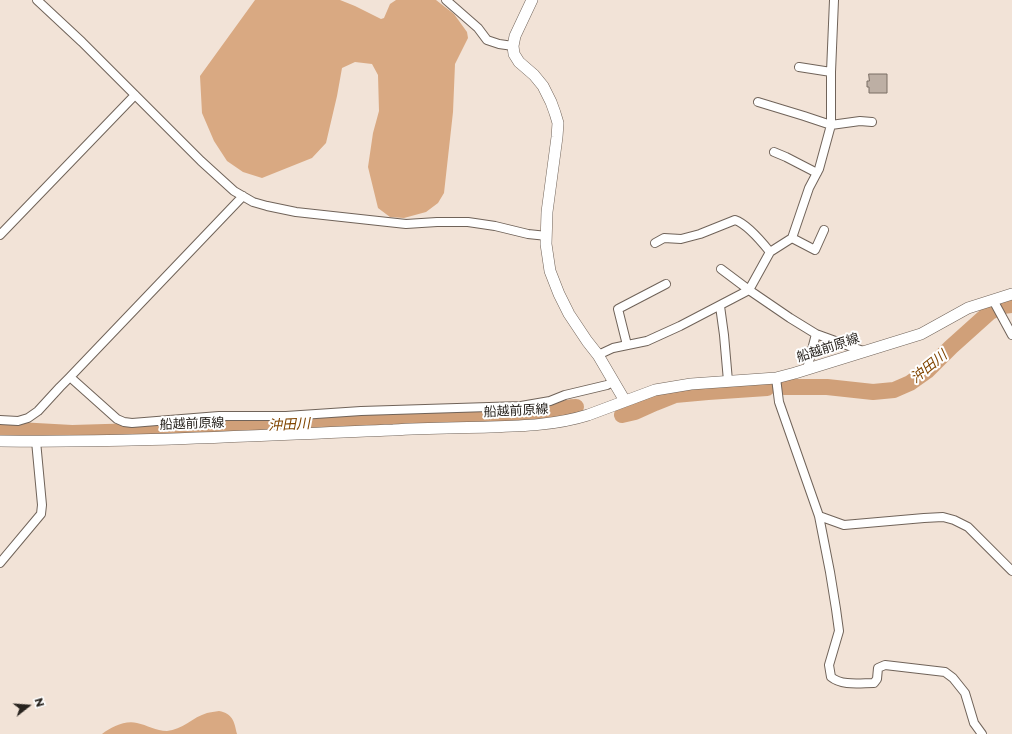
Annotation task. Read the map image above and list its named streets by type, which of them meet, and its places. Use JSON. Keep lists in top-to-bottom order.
{
  "streets": {
    "main road": ["船越前原線"]
  },
  "water": ["沖田川"],
  "north": "right"
}
